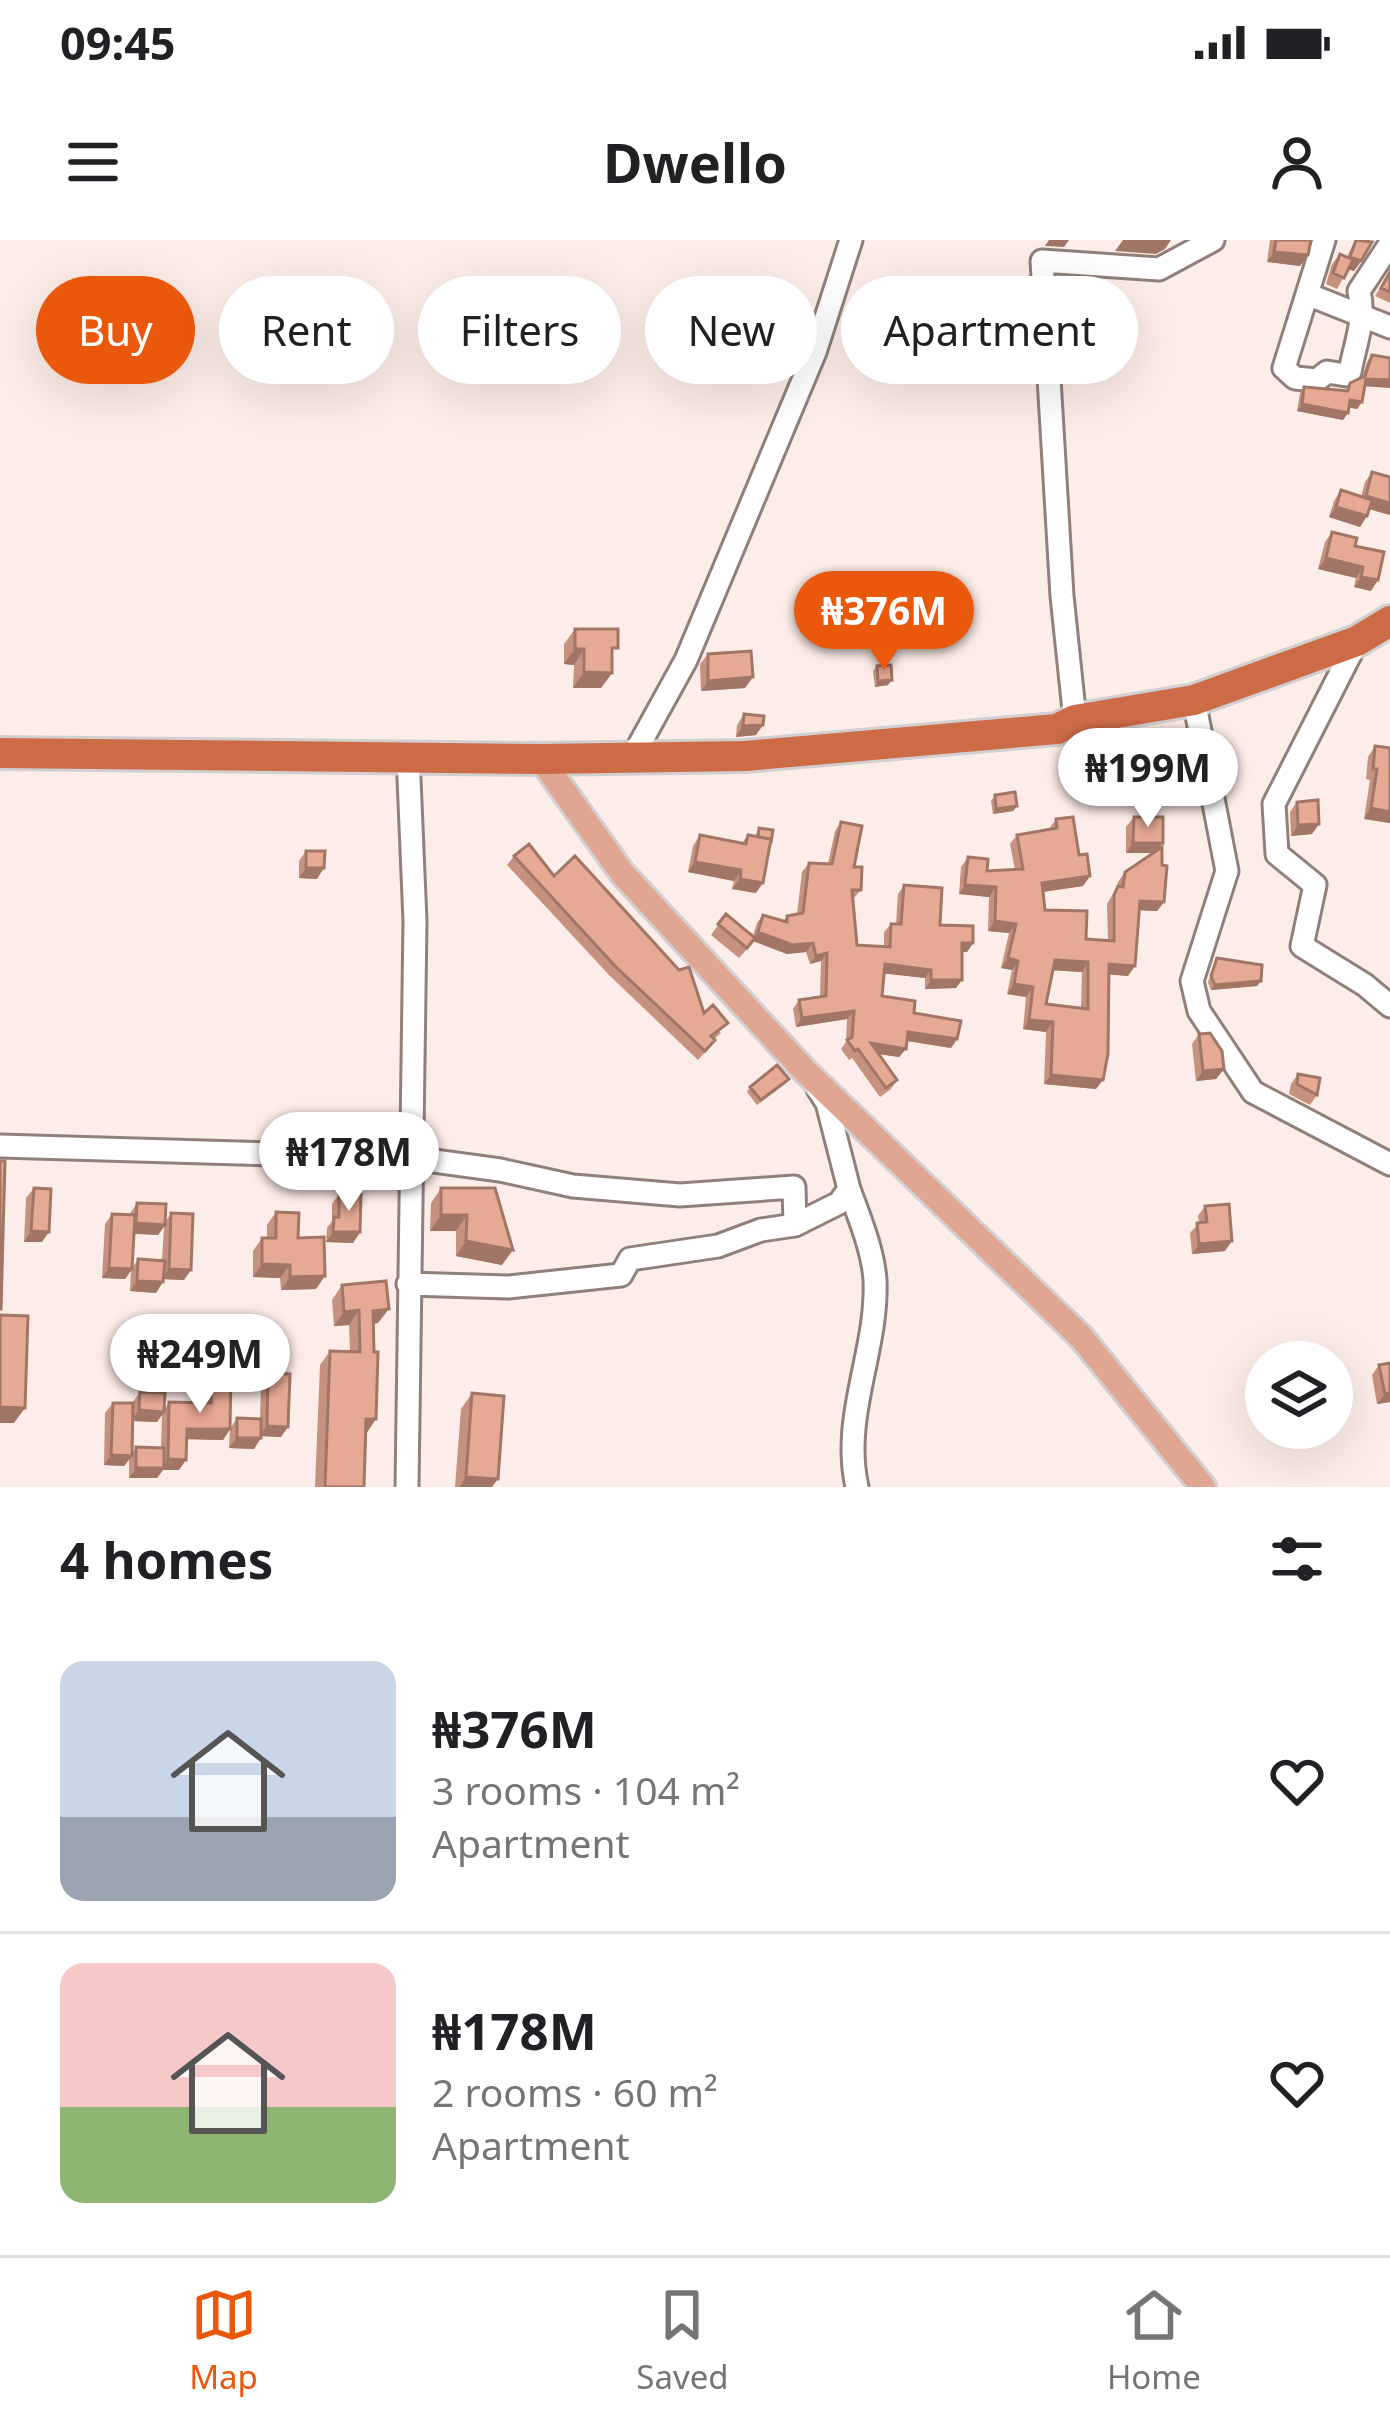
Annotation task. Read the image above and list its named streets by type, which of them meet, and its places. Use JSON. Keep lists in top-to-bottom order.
{
  "page": {
    "status": "09:45",
    "header": "Dwello",
    "chip": [
      "Buy",
      "Rent",
      "Filters",
      "New",
      "Apartment"
    ],
    "price": [
      "₦376M",
      "₦199M",
      "₦178M",
      "₦249M"
    ],
    "heading": "4 homes",
    "list": [
      {
        "name": "₦376M",
        "note": "3 rooms · 104 m² · Apartment"
      },
      {
        "name": "₦178M",
        "note": "2 rooms · 60 m² · Apartment"
      }
    ],
    "tabs": ["Map", "Saved", "Home"]
  }
}
